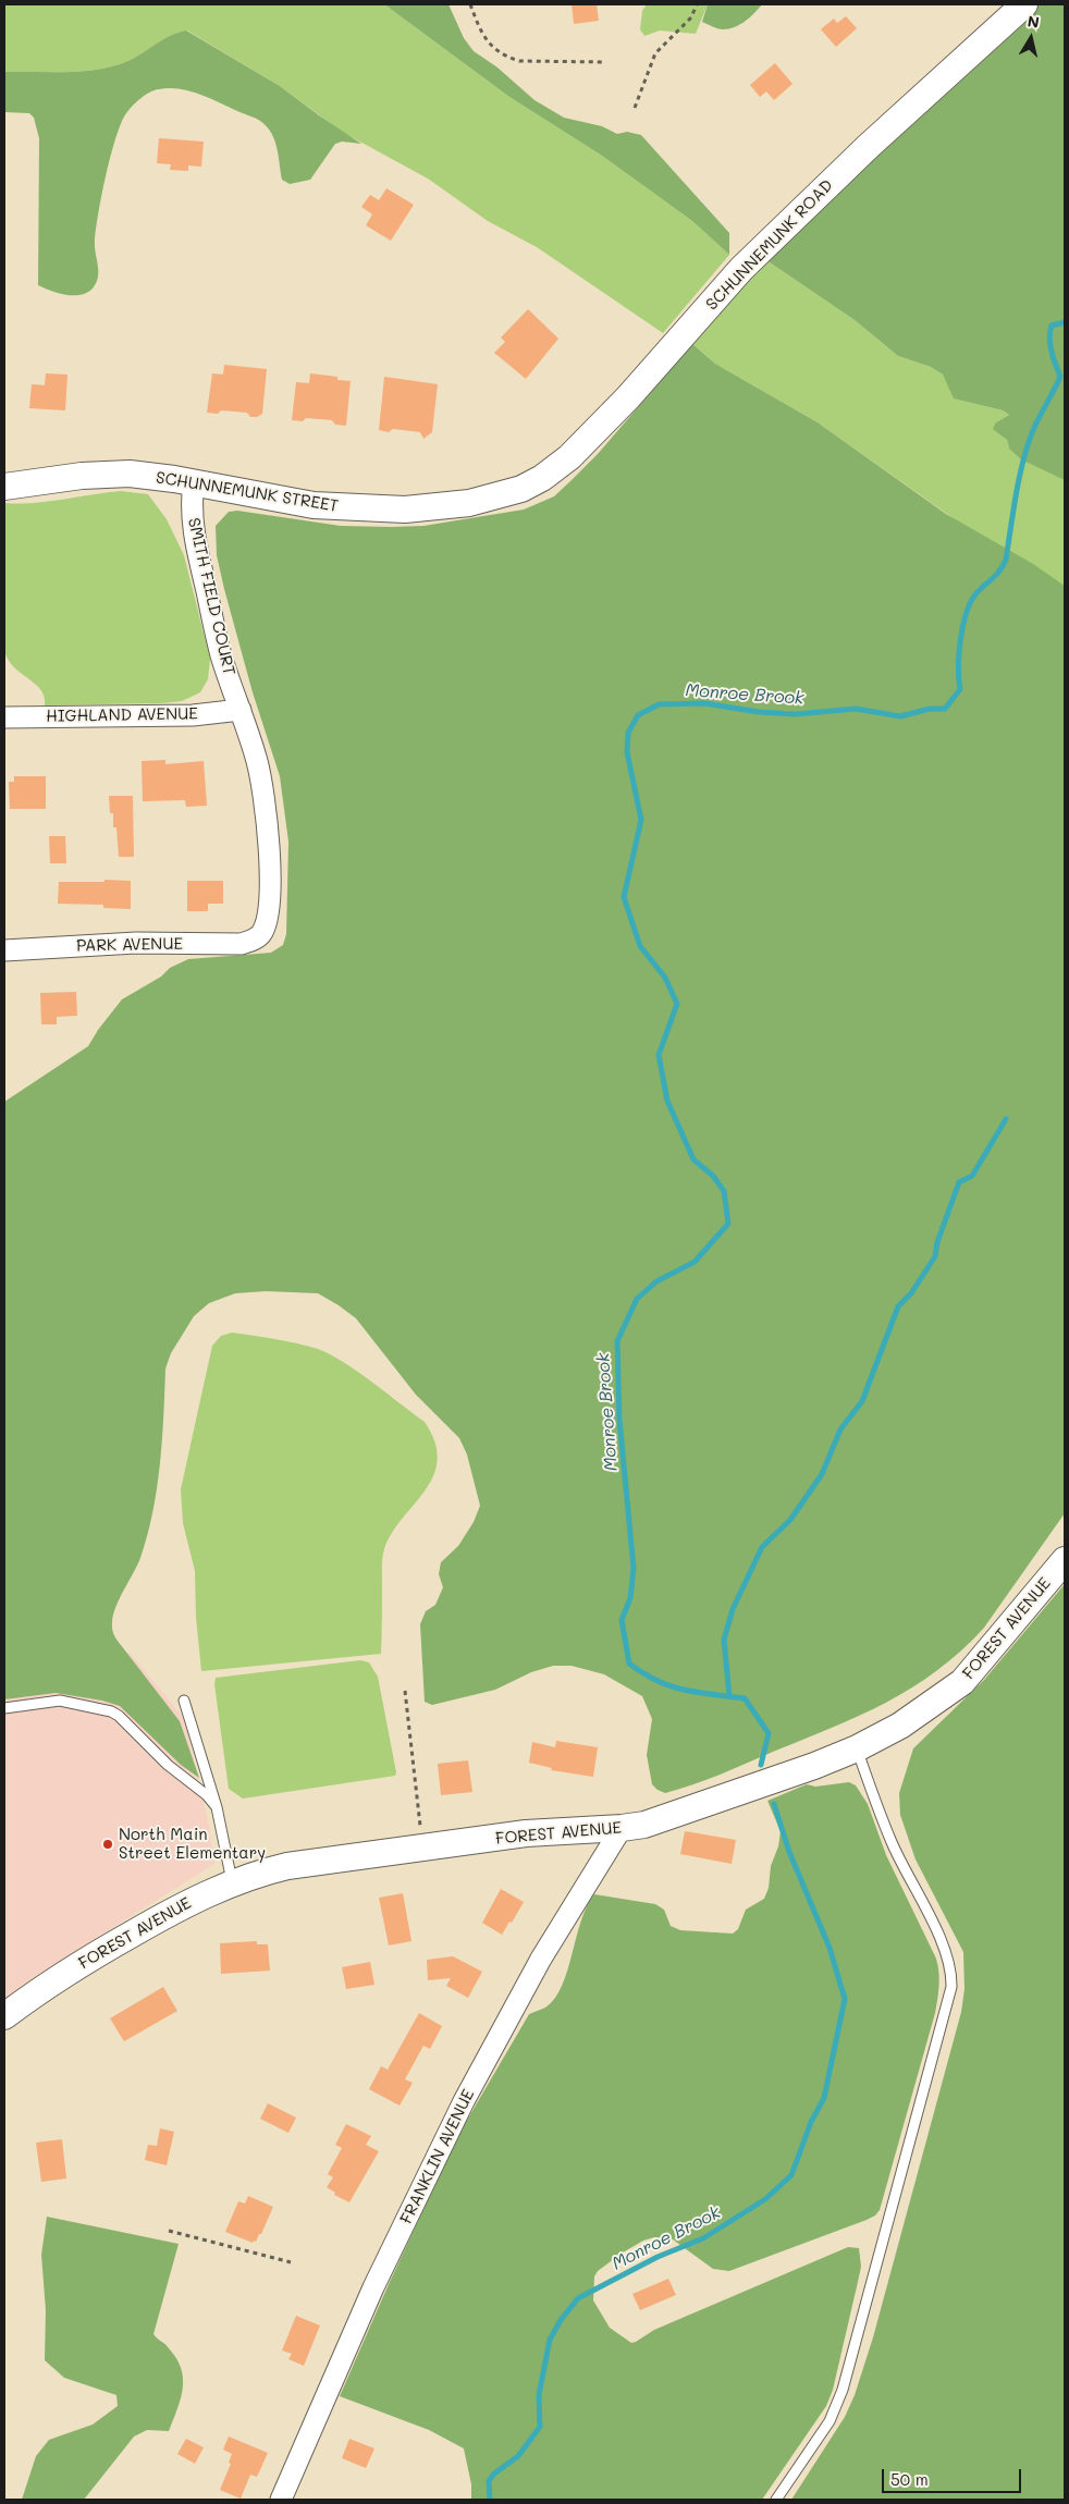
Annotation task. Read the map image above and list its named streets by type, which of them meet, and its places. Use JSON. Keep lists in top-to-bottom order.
{
  "streets": {
    "street": [
      "SCHUNNEMUNK ROAD",
      "SCHUNNEMUNK STREET",
      "SMITH FIELD COURT",
      "HIGHLAND AVENUE",
      "PARK AVENUE",
      "FOREST AVENUE",
      "FRANKLIN AVENUE"
    ]
  },
  "crossings": [
    ["SCHUNNEMUNK ROAD", "SCHUNNEMUNK STREET"],
    ["SCHUNNEMUNK STREET", "SMITH FIELD COURT"],
    ["SMITH FIELD COURT", "HIGHLAND AVENUE"],
    ["SMITH FIELD COURT", "PARK AVENUE"],
    ["FOREST AVENUE", "FRANKLIN AVENUE"]
  ],
  "water": ["Monroe Brook"],
  "places": ["North Main Street Elementary"],
  "scale_bar": "50 m",
  "north": "top"
}
